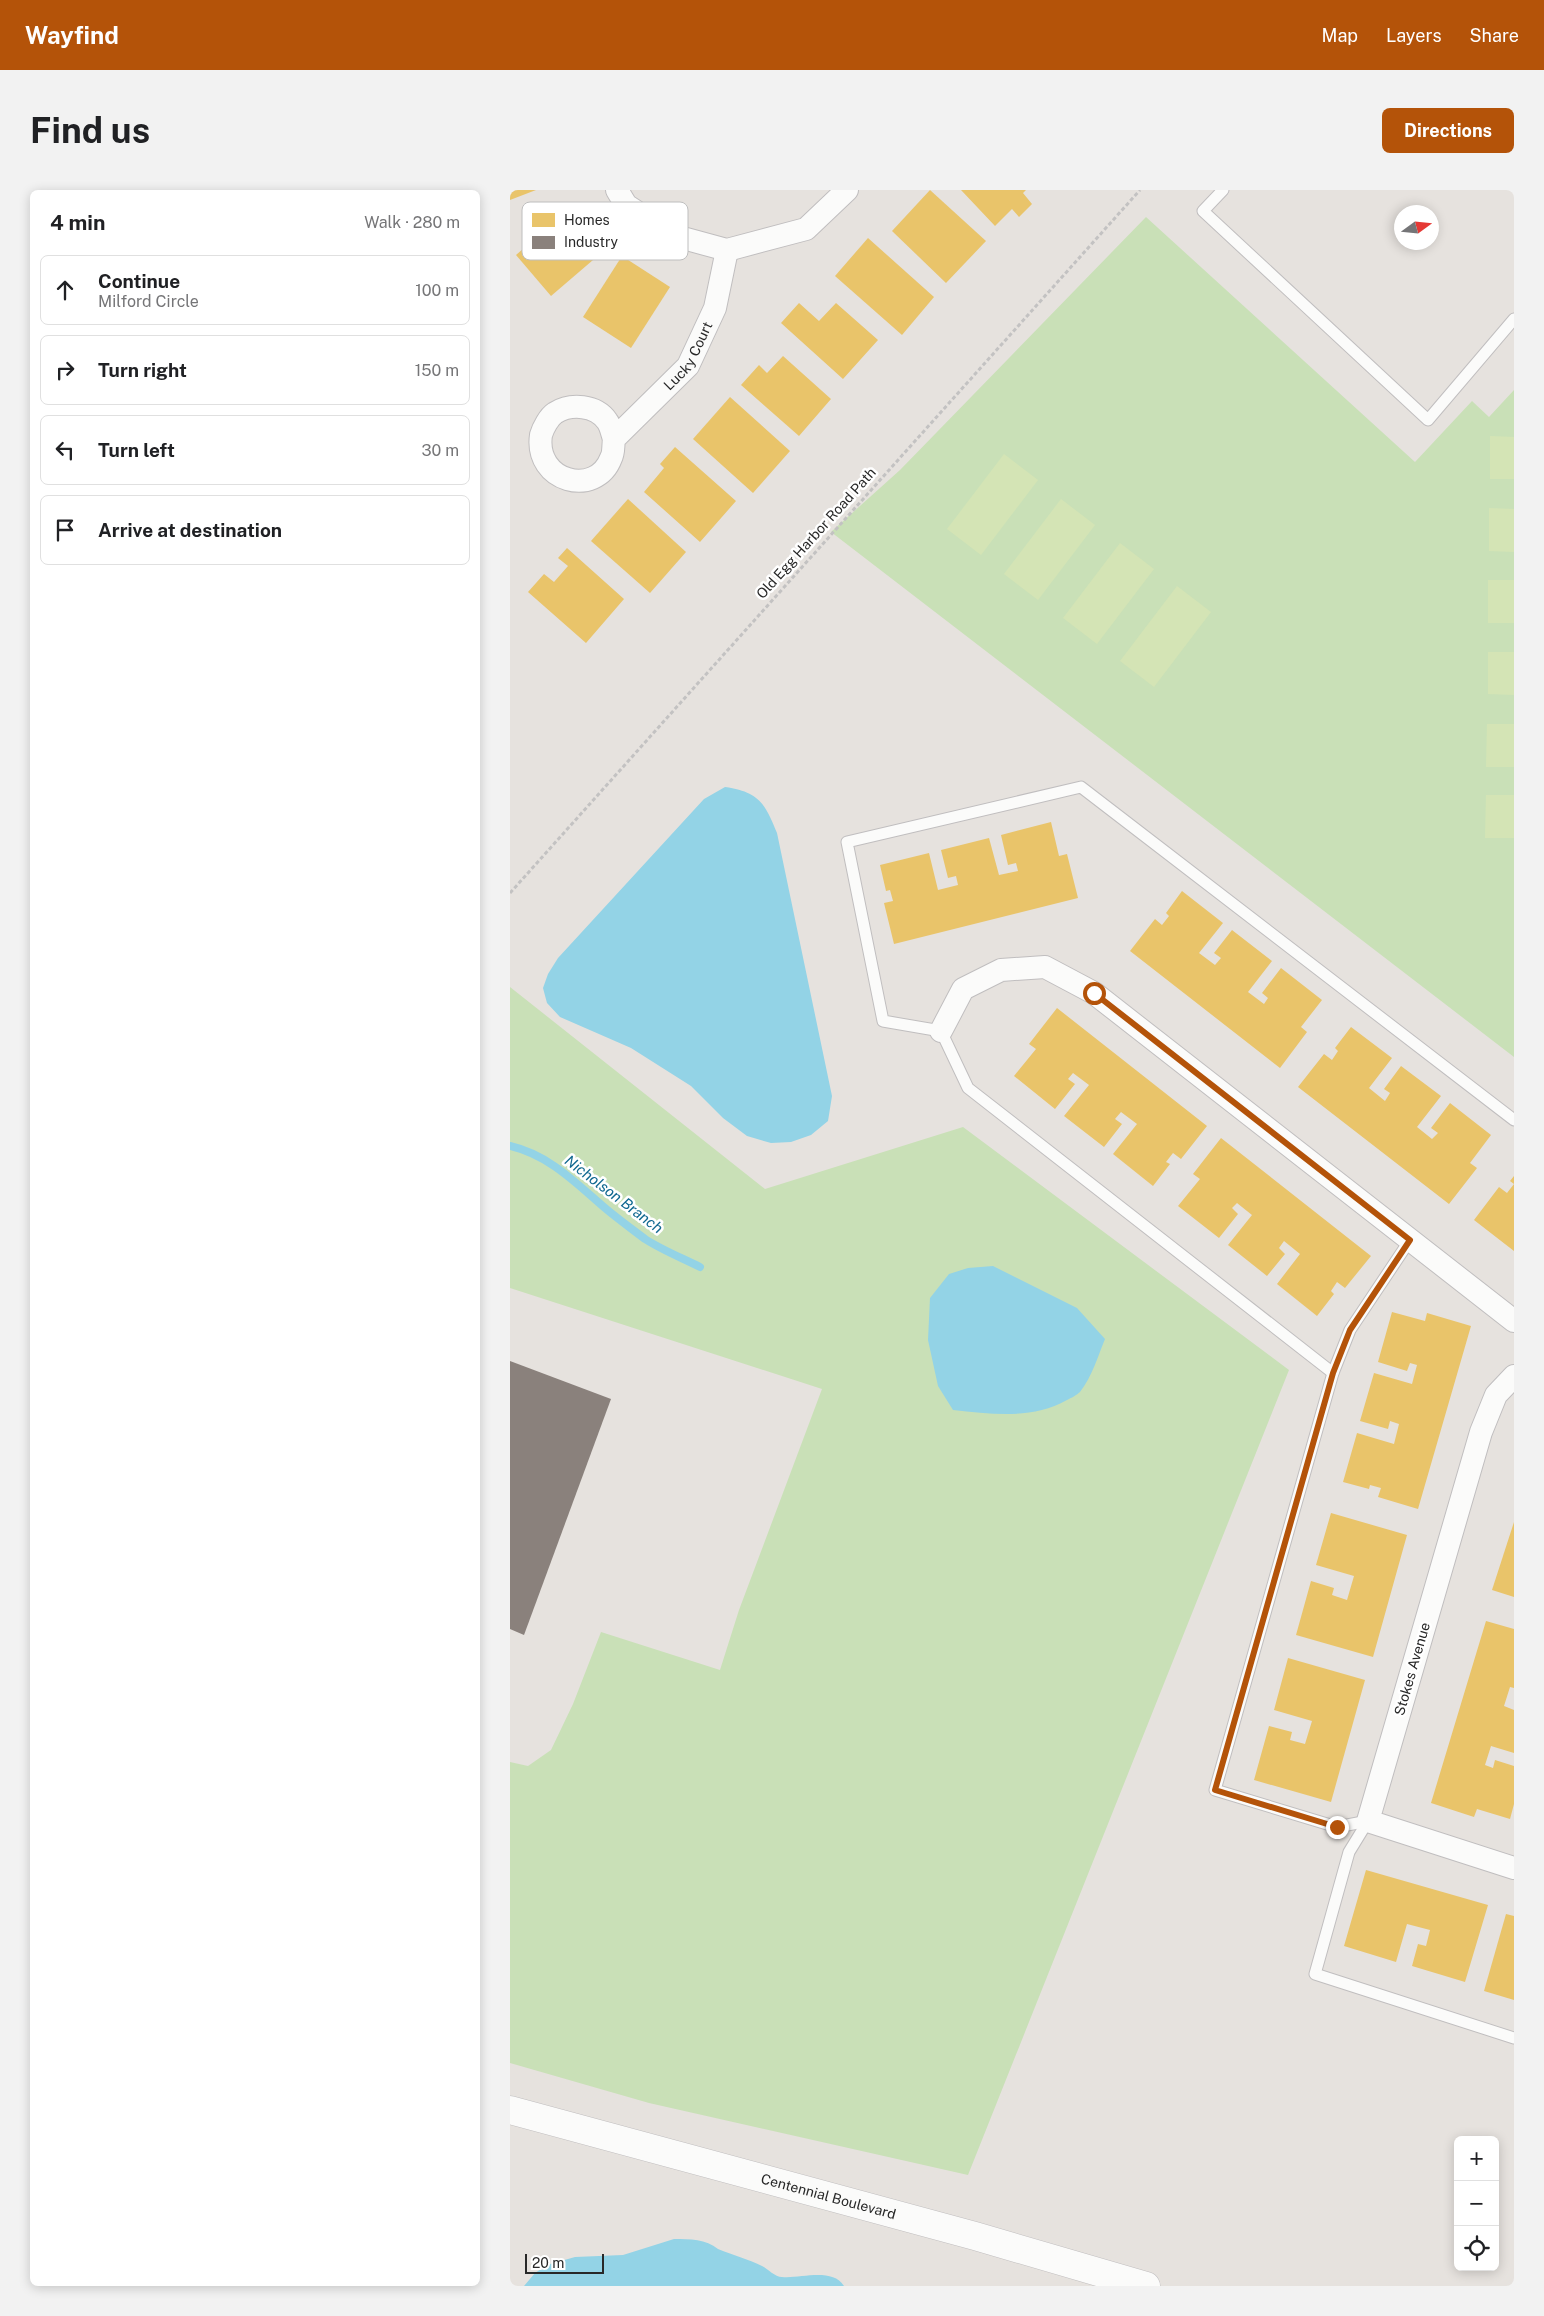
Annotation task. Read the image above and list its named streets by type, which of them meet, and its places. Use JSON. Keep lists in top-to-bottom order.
{
  "streets": {
    "main road": ["Centennial Boulevard"],
    "street": ["Lucky Court", "Stokes Avenue"],
    "path": ["Old Egg Harbor Road Path"]
  },
  "water": ["Nicholson Branch"],
  "legend": ["Homes", "Industry"],
  "scale_bar": "20 m",
  "north": "right",
  "page": {
    "header": "Wayfind",
    "nav": ["Map", "Layers", "Share"],
    "buttons": "Directions",
    "title": "Find us",
    "heading": ["4 min", "Walk · 280 m"],
    "list": [
      ["Continue", "Milford Circle", "100 m"],
      ["Turn right", "150 m"],
      ["Turn left", "30 m"],
      "Arrive at destination"
    ],
    "map_buttons": ["+", "−"],
    "scale": "20 m"
  }
}
